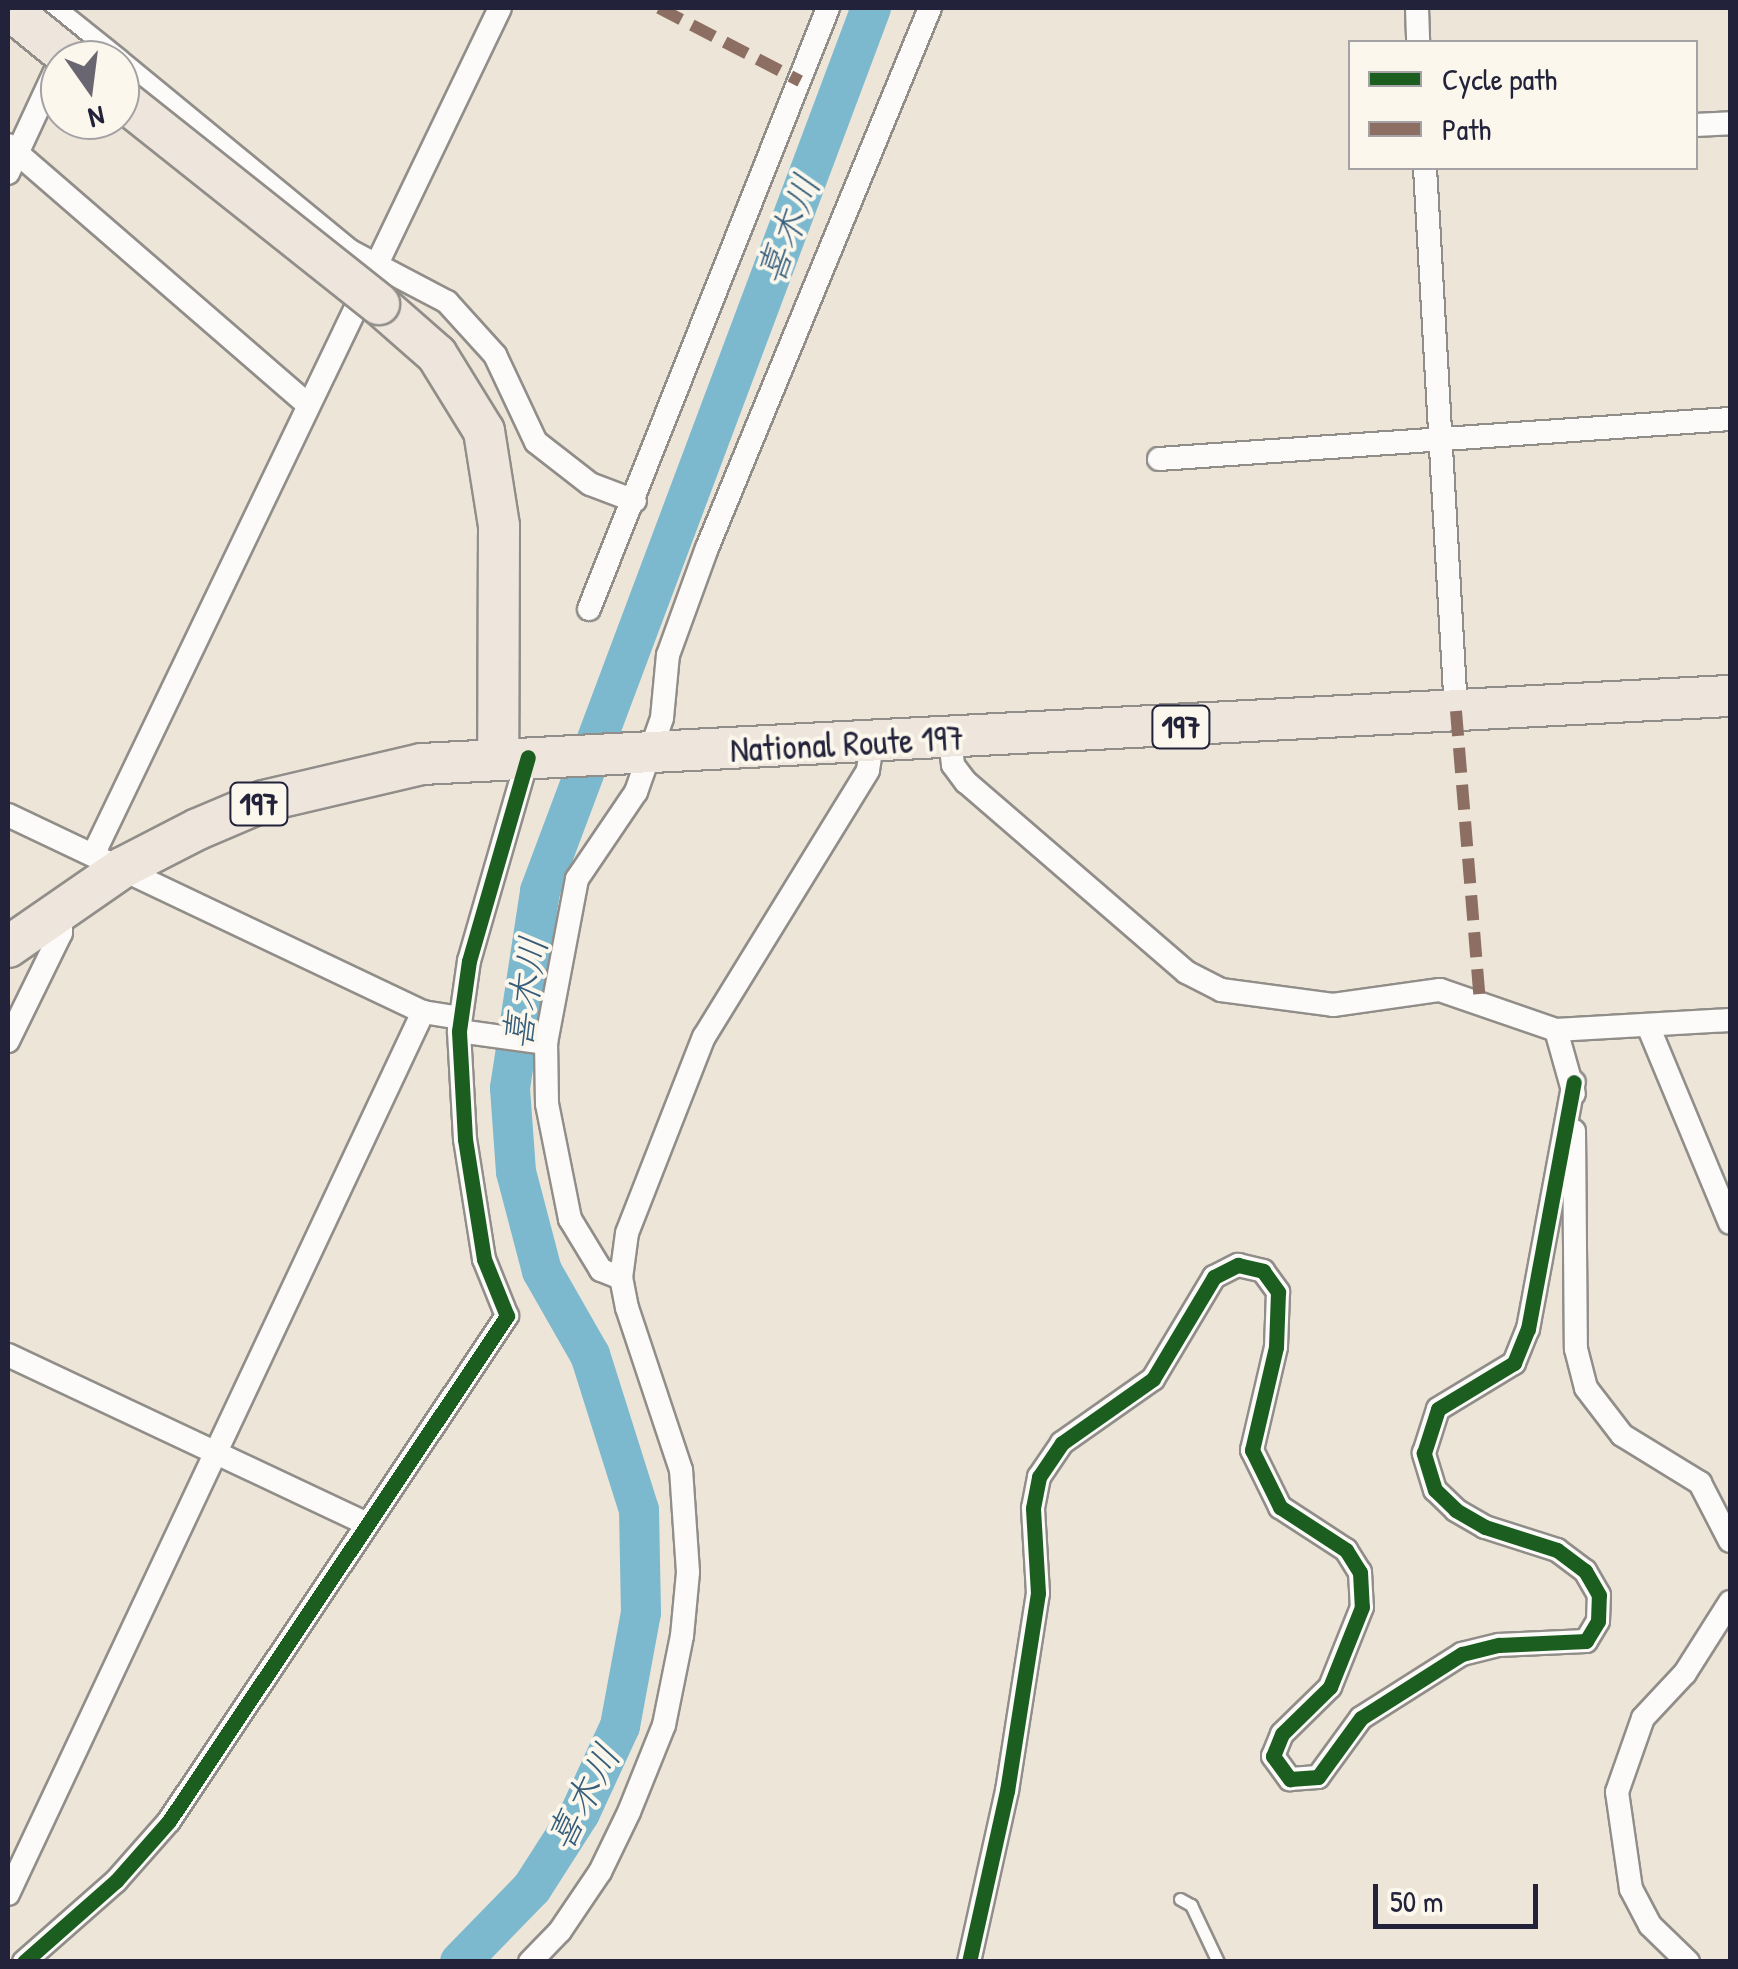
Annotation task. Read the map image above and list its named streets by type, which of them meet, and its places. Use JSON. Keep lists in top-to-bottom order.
{
  "streets": {
    "highway": ["197", "National Route 197"]
  },
  "water": ["喜木川"],
  "legend": ["Cycle path", "Path"],
  "scale_bar": "50 m",
  "north": "bottom"
}
